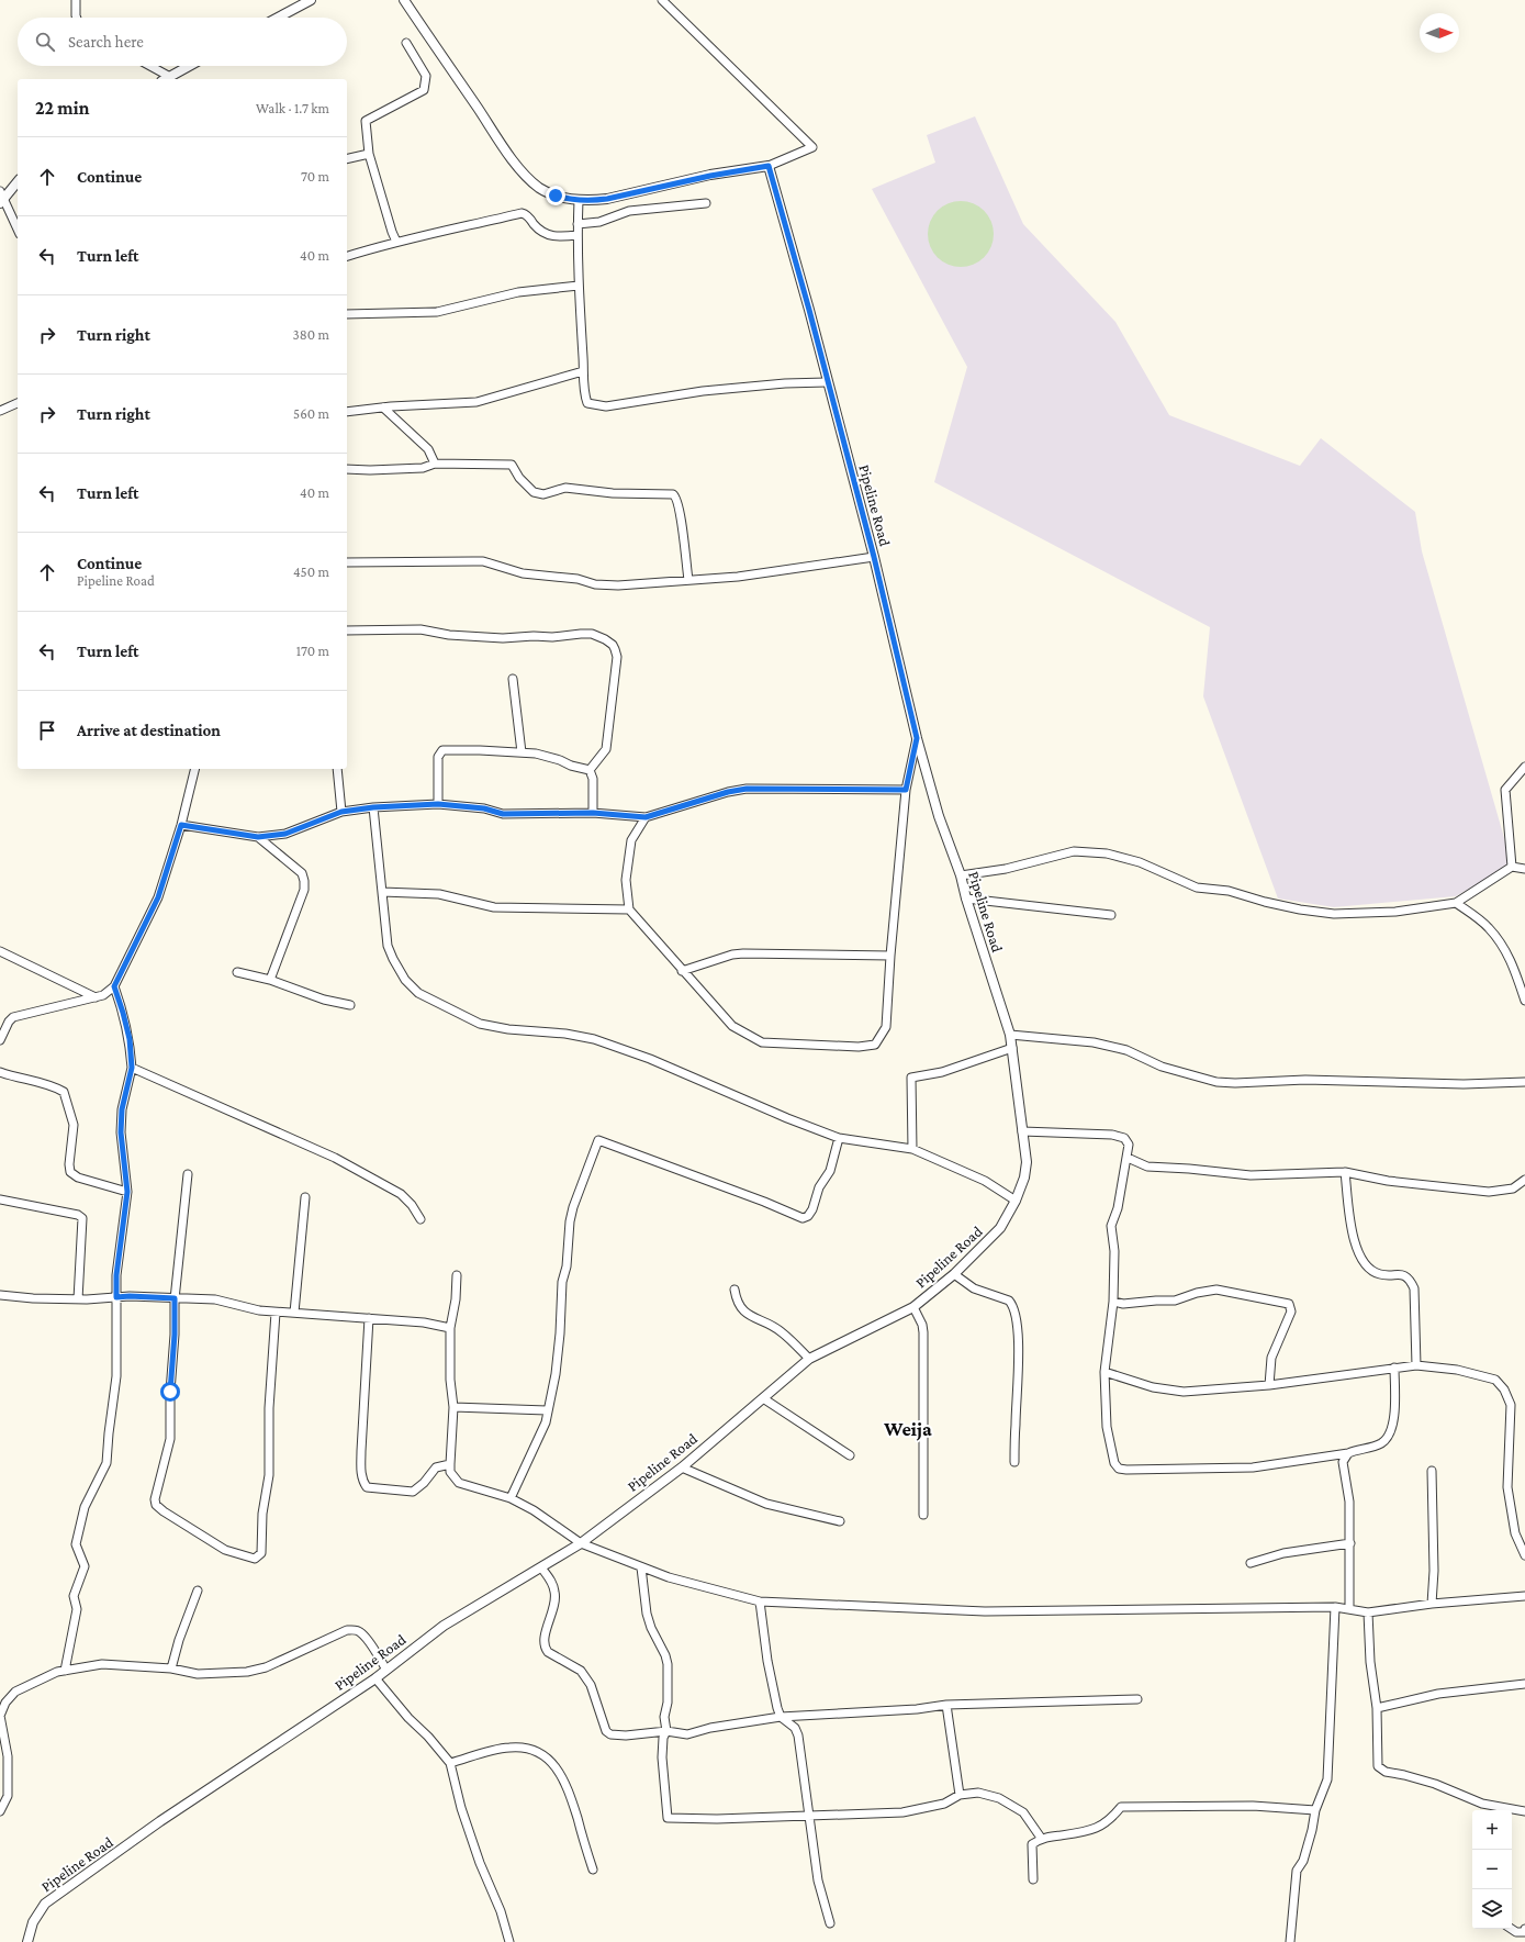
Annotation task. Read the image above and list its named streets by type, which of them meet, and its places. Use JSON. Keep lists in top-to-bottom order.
{
  "streets": {
    "street": ["Pipeline Road"]
  },
  "districts": ["Weija"],
  "north": "right",
  "page": {
    "search": "Search here",
    "heading": ["22 min", "Walk · 1.7 km"],
    "list": [
      ["Continue", "70 m"],
      ["Turn left", "40 m"],
      ["Turn right", "380 m"],
      ["Turn right", "560 m"],
      ["Turn left", "40 m"],
      ["Continue", "Pipeline Road", "450 m"],
      ["Turn left", "170 m"],
      "Arrive at destination"
    ],
    "map_buttons": ["+", "−"]
  }
}
